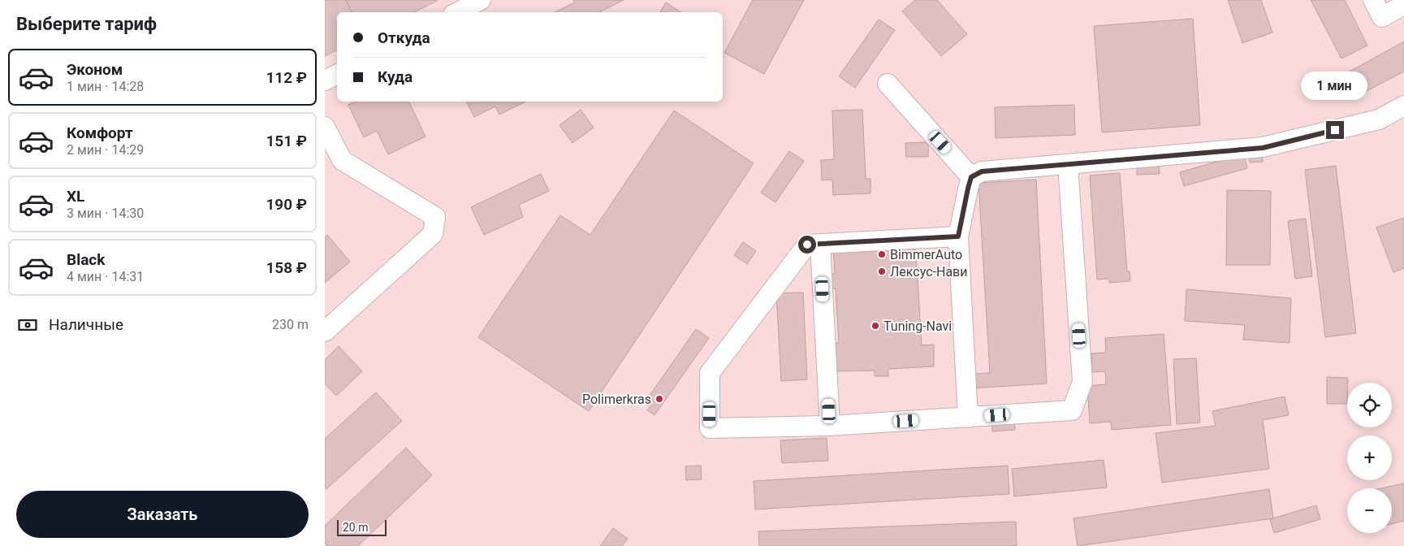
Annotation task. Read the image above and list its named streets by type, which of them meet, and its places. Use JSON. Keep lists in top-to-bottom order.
{
  "places": [
    "BimmerAuto",
    "Лексус-Нави",
    "Tuning-Navi",
    "Polimerkras"
  ],
  "scale_bar": "20 m",
  "page": {
    "heading": "Выберите тариф",
    "banner": ["Откуда", "Куда"],
    "list": [
      {
        "name": "Эконом",
        "note": "1 мин · 14:28",
        "value": "112 ₽"
      },
      {
        "name": "Комфорт",
        "note": "2 мин · 14:29",
        "value": "151 ₽"
      },
      {
        "name": "XL",
        "note": "3 мин · 14:30",
        "value": "190 ₽"
      },
      {
        "name": "Black",
        "note": "4 мин · 14:31",
        "value": "158 ₽"
      }
    ],
    "bubble": "1 мин",
    "pay": ["Наличные", "230 m"],
    "map_buttons": ["+", "−"],
    "buttons": "Заказать",
    "scale": "20 m"
  }
}
